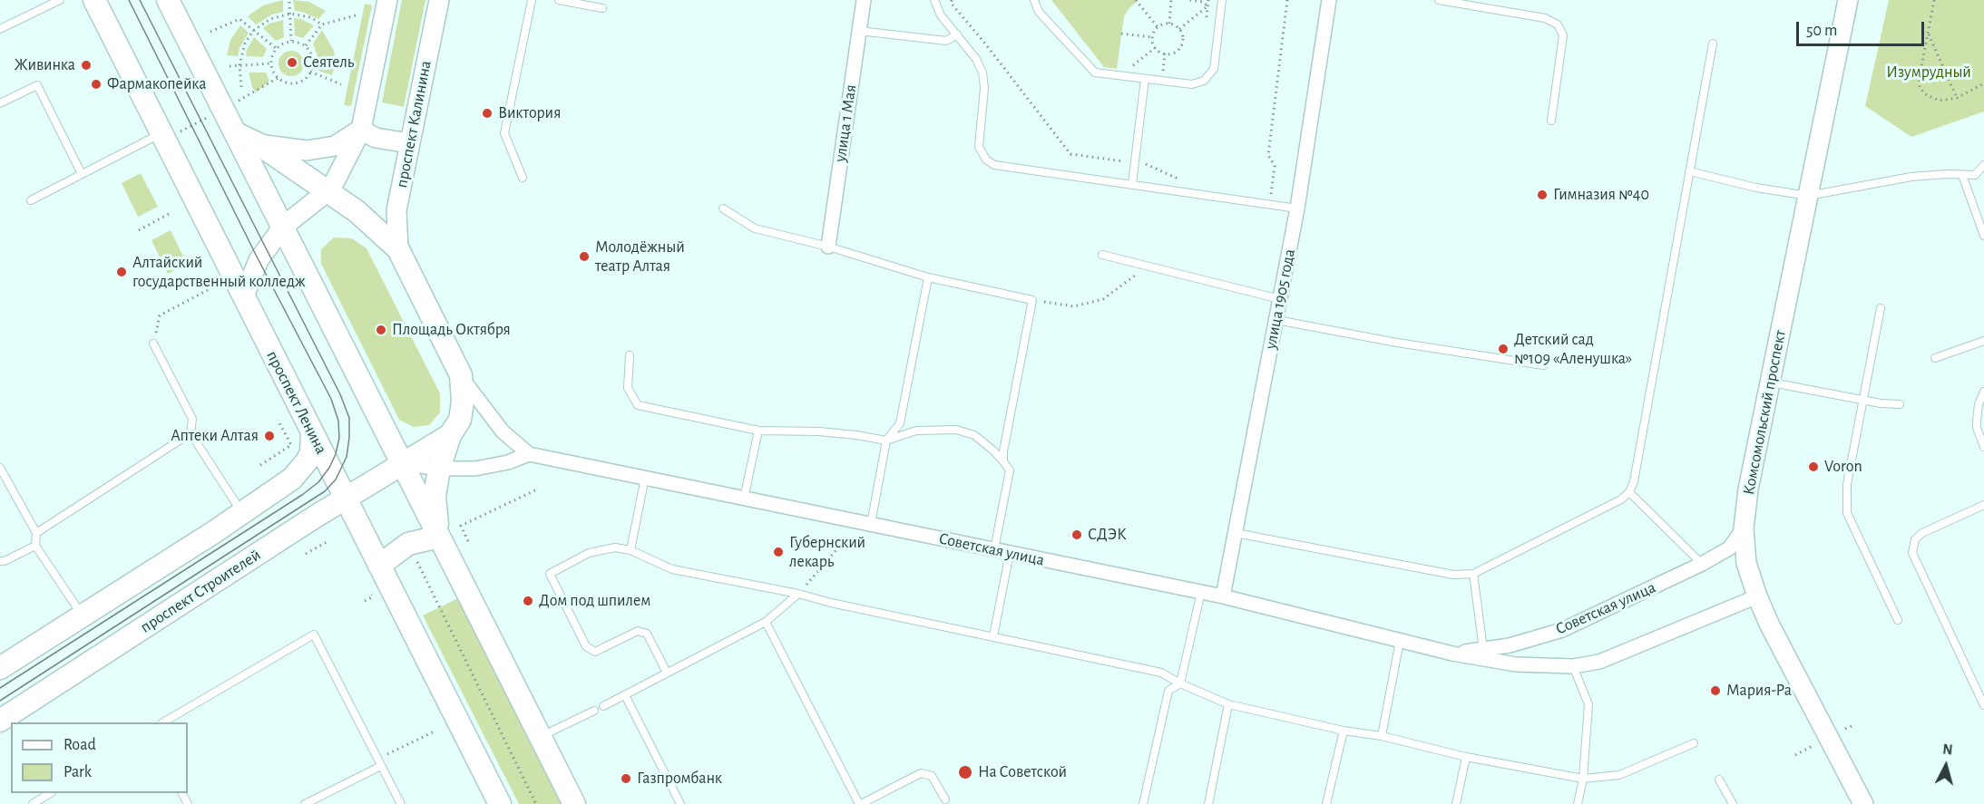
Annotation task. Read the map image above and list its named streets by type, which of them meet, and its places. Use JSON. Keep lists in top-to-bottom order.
{
  "streets": {
    "main road": [
      "проспект Калинина",
      "проспект Ленина",
      "Комсомольский проспект",
      "проспект Строителей"
    ],
    "street": ["улица 1 Мая", "улица 1905 года", "Советская улица"]
  },
  "crossings": [
    ["улица 1905 года", "Советская улица"],
    ["проспект Ленина", "проспект Строителей"],
    ["Комсомольский проспект", "Советская улица"]
  ],
  "parks": ["Изумрудный"],
  "places": [
    "Сеятель",
    "Живинка",
    "Фармакопейка",
    "Виктория",
    "Гимназия №40",
    "Молодёжный театр Алтая",
    "Алтайский государственный колледж",
    "Площадь Октября",
    "Детский сад №109 «Аленушка»",
    "Аптеки Алтая",
    "Voron",
    "СДЭК",
    "Губернский лекарь",
    "Дом под шпилем",
    "Мария-Ра",
    "На Советской",
    "Газпромбанк"
  ],
  "legend": ["Road", "Park"],
  "scale_bar": "50 m",
  "north": "top"
}
